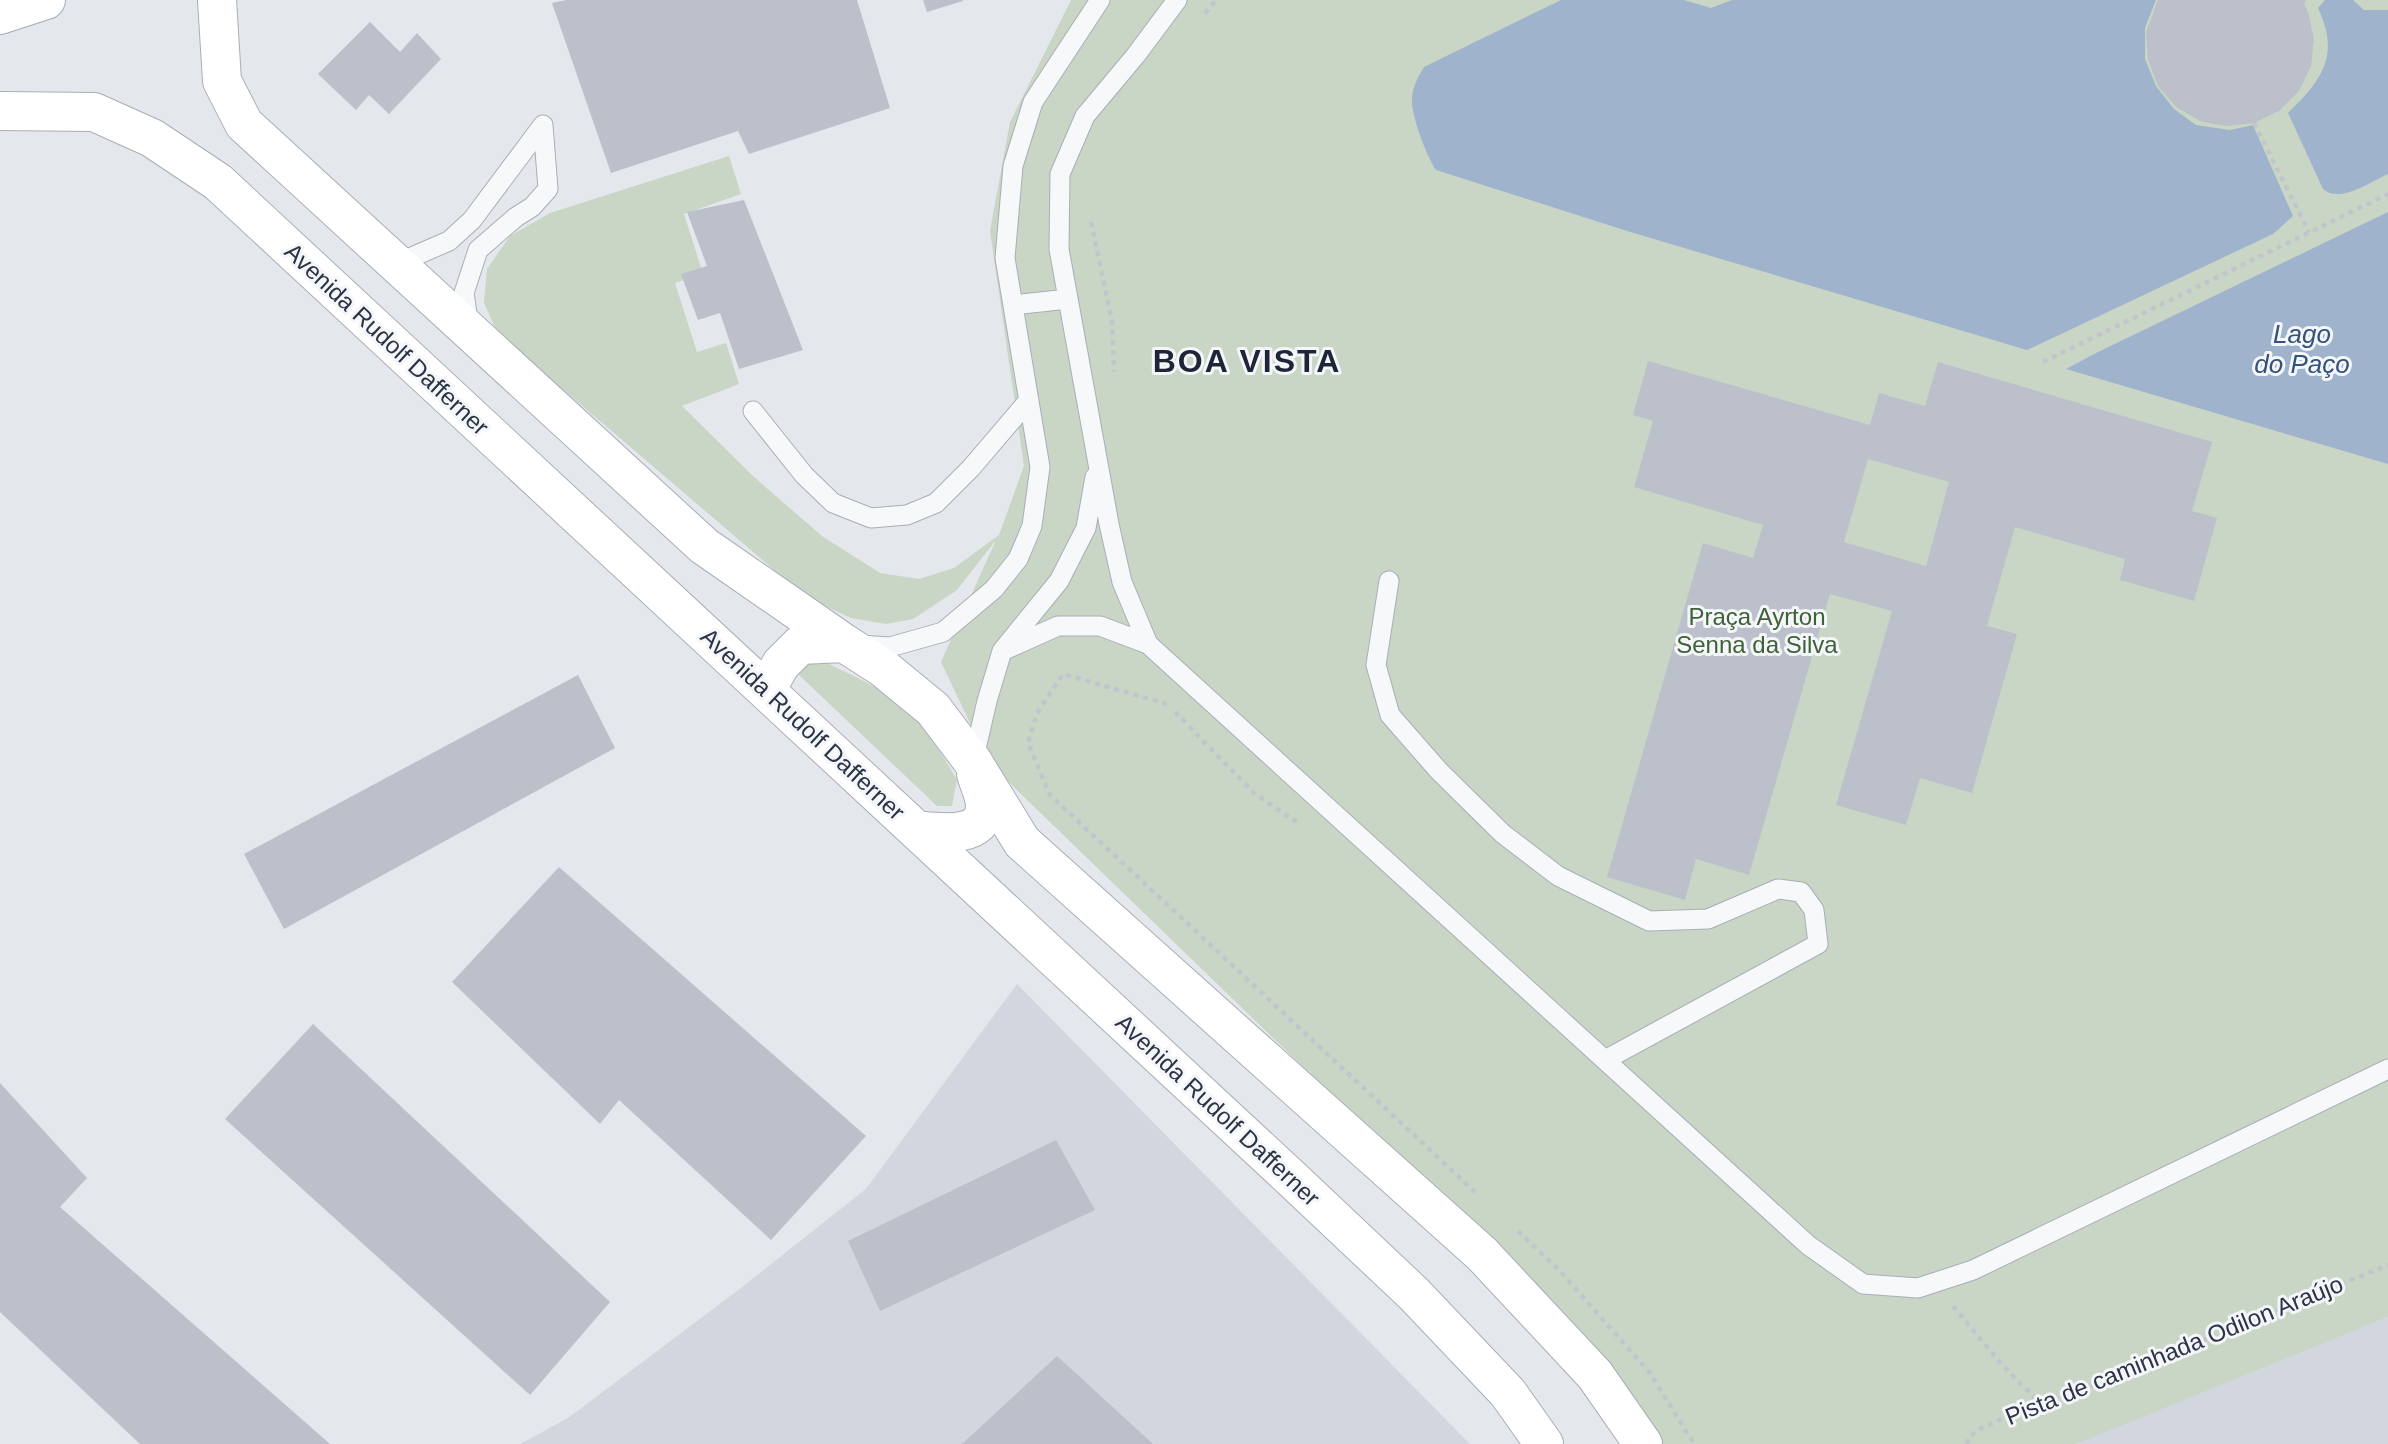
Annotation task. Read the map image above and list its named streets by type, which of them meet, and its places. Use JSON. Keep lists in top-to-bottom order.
{
  "streets": {
    "main road": ["Avenida Rudolf Dafferner"],
    "path": ["Pista de caminhada Odilon Araújo"]
  },
  "districts": ["BOA VISTA"],
  "water": ["Lago do Paço"],
  "parks": ["Praça Ayrton Senna da Silva"]
}
